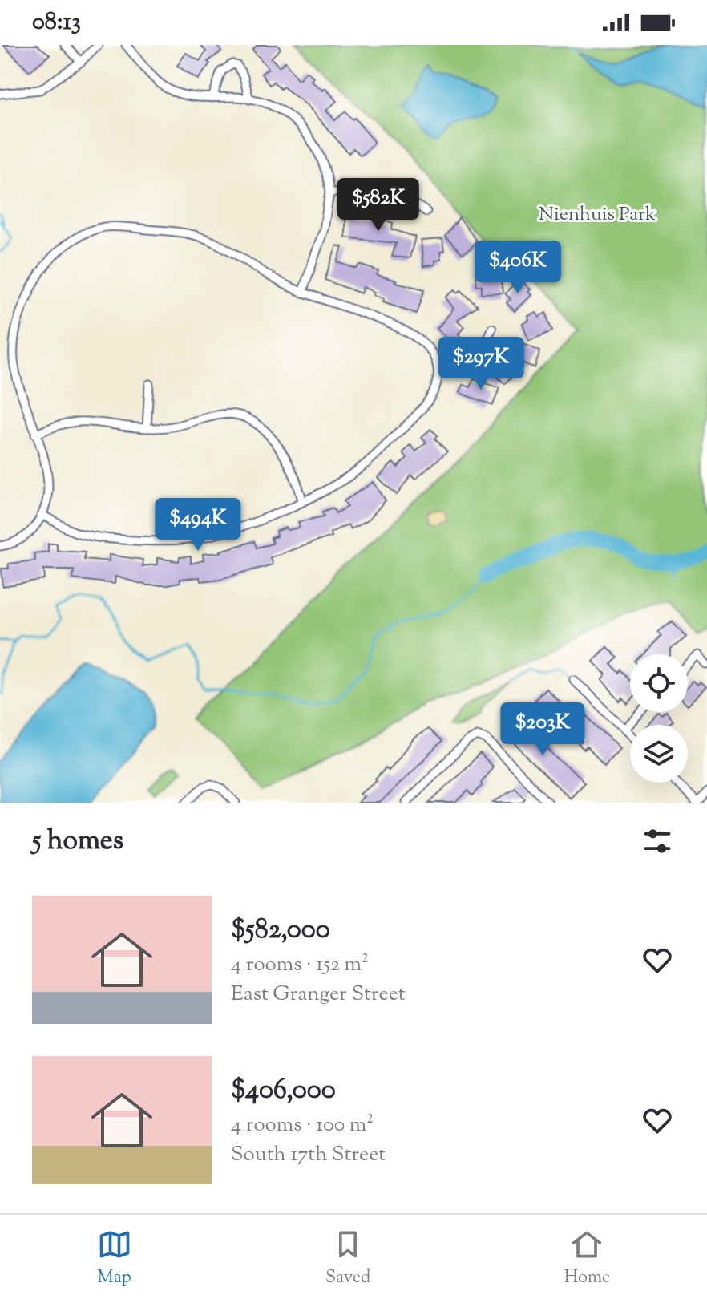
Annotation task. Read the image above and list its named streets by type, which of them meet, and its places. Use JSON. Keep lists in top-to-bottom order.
{
  "parks": ["Nienhuis Park"],
  "page": {
    "status": "08:13",
    "price": [
      "$582K",
      "$406K",
      "$297K",
      "$494K",
      "$203K"
    ],
    "heading": "5 homes",
    "list": [
      {
        "name": "$582,000",
        "note": "4 rooms · 152 m² · East Granger Street"
      },
      {
        "name": "$406,000",
        "note": "4 rooms · 100 m² · South 17th Street"
      }
    ],
    "tabs": ["Map", "Saved", "Home"]
  }
}
